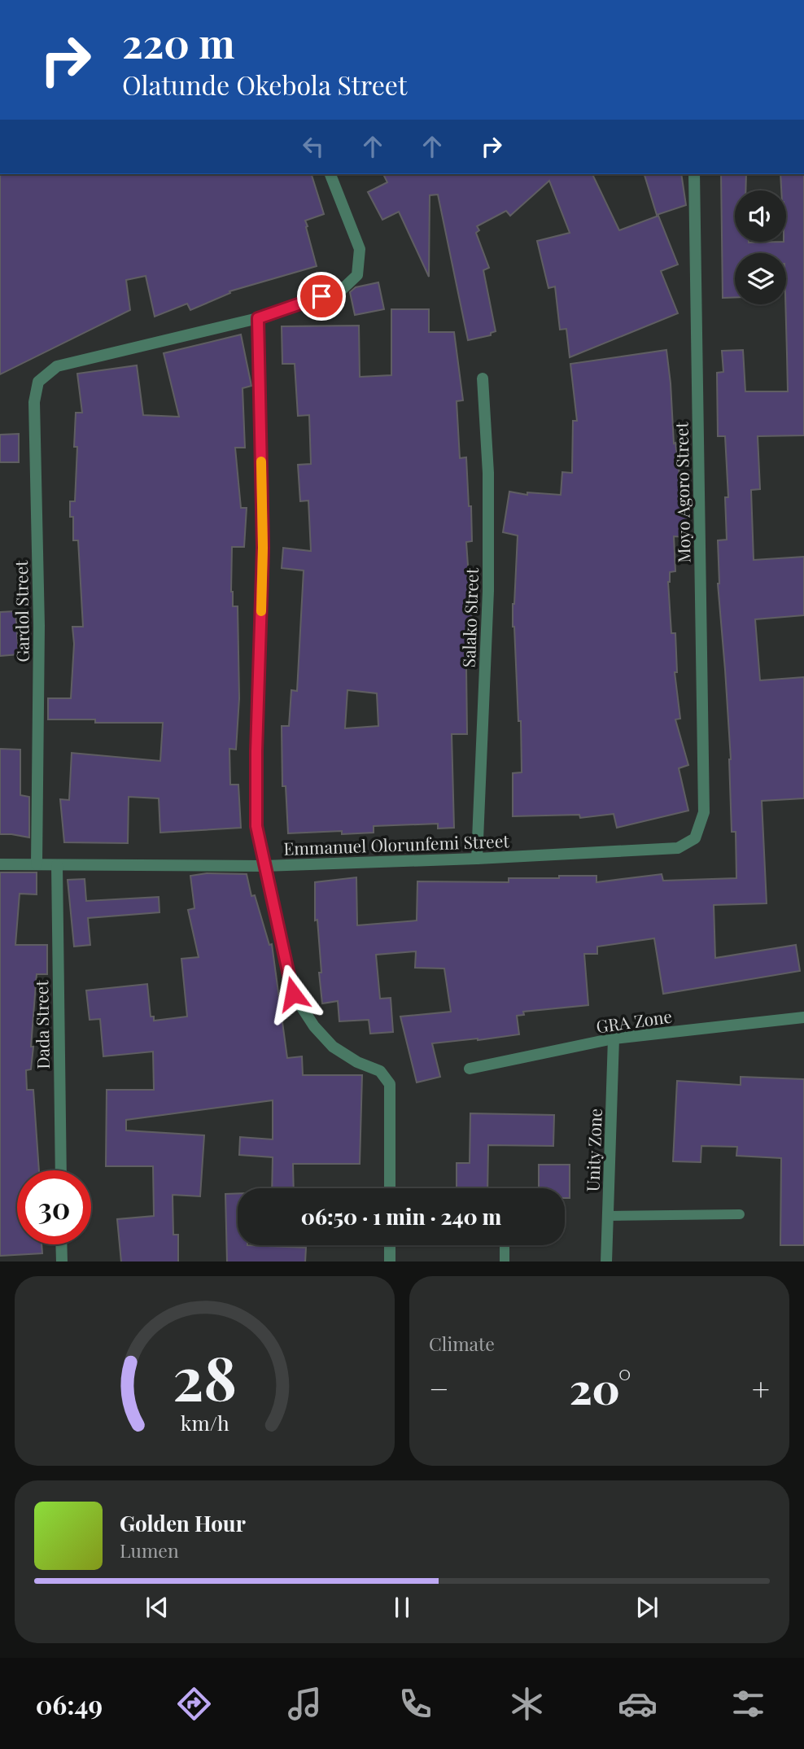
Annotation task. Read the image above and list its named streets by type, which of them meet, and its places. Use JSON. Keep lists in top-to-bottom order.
{
  "streets": {
    "street": [
      "Moyo Agoro Street",
      "Gardol Street",
      "Salako Street",
      "Emmanuel Olorunfemi Street",
      "GRA Zone",
      "Dada Street",
      "Unity Zone"
    ]
  },
  "crossings": [
    ["Moyo Agoro Street", "Emmanuel Olorunfemi Street"],
    ["Gardol Street", "Emmanuel Olorunfemi Street"],
    ["Salako Street", "Emmanuel Olorunfemi Street"],
    ["Emmanuel Olorunfemi Street", "Dada Street"],
    ["GRA Zone", "Unity Zone"]
  ],
  "page": {
    "turn": ["220 m", "Olatunde Okebola Street"],
    "limit": "30",
    "trip": "06:50 · 1 min · 240 m",
    "tile": "Climate",
    "heat": ["−", "20°", "+"],
    "song": ["Golden Hour", "Lumen"],
    "tabs": "06:49",
    "gauge": ["28", "km/h"]
  }
}
